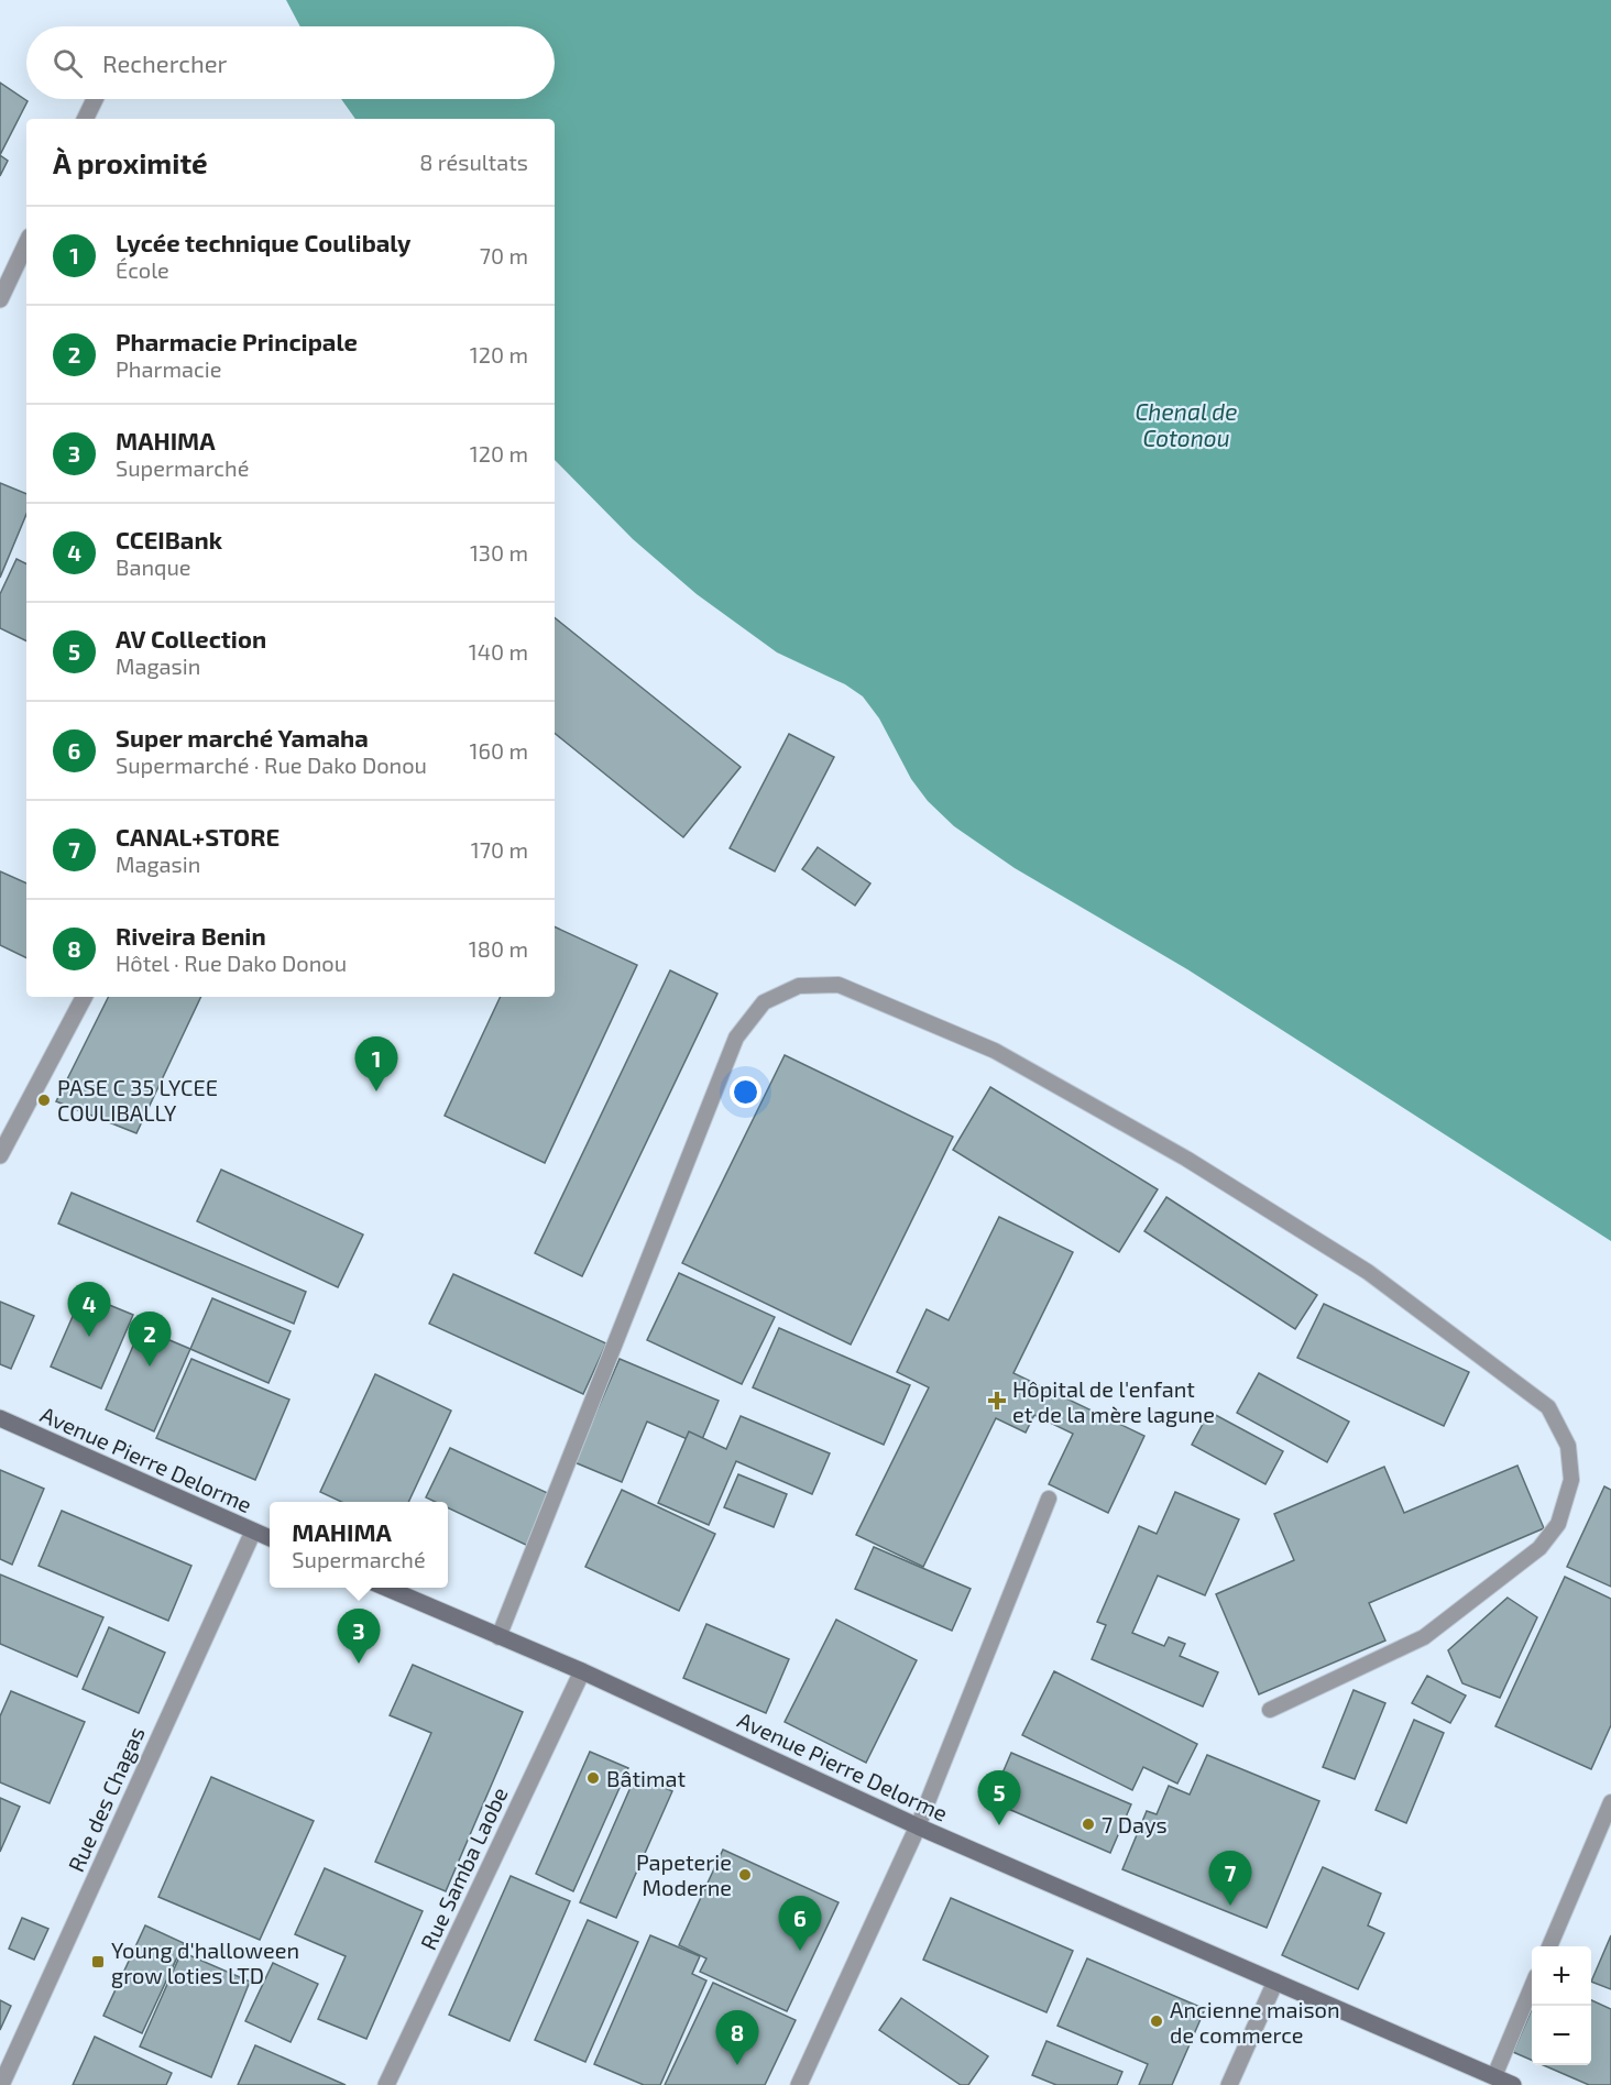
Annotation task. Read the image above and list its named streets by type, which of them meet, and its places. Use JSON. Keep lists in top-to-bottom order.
{
  "streets": {
    "main road": ["Avenue Pierre Delorme"],
    "street": ["Rue des Chagas", "Rue Samba Laobe"]
  },
  "crossings": [
    ["Avenue Pierre Delorme", "Rue des Chagas"],
    ["Avenue Pierre Delorme", "Rue Samba Laobe"]
  ],
  "water": ["Chenal de Cotonou"],
  "places": {
    "other": [
      "PASE C 35 LYCEE COULIBALLY",
      "Bâtimat",
      "7 Days",
      "Papeterie Moderne",
      "Ancienne maison de commerce"
    ],
    "health": ["Hôpital de l'enfant et de la mère lagune"],
    "transit": ["Young d'halloween grow loties LTD"]
  },
  "page": {
    "search": "Rechercher",
    "heading": ["À proximité", "8 résultats"],
    "list": [
      {
        "mark": "1",
        "name": "Lycée technique Coulibaly",
        "note": "École",
        "value": "70 m"
      },
      {
        "mark": "2",
        "name": "Pharmacie Principale",
        "note": "Pharmacie",
        "value": "120 m"
      },
      {
        "mark": "3",
        "name": "MAHIMA",
        "note": "Supermarché",
        "value": "120 m"
      },
      {
        "mark": "4",
        "name": "CCEIBank",
        "note": "Banque",
        "value": "130 m"
      },
      {
        "mark": "5",
        "name": "AV Collection",
        "note": "Magasin",
        "value": "140 m"
      },
      {
        "mark": "6",
        "name": "Super marché Yamaha",
        "note": "Supermarché · Rue Dako Donou",
        "value": "160 m"
      },
      {
        "mark": "7",
        "name": "CANAL+STORE",
        "note": "Magasin",
        "value": "170 m"
      },
      {
        "mark": "8",
        "name": "Riveira Benin",
        "note": "Hôtel · Rue Dako Donou",
        "value": "180 m"
      }
    ],
    "pins": [
      "1",
      "4",
      "2",
      "3",
      "5",
      "7",
      "6",
      "8"
    ],
    "popup": ["MAHIMA", "Supermarché"],
    "map_buttons": ["+", "−"]
  }
}
